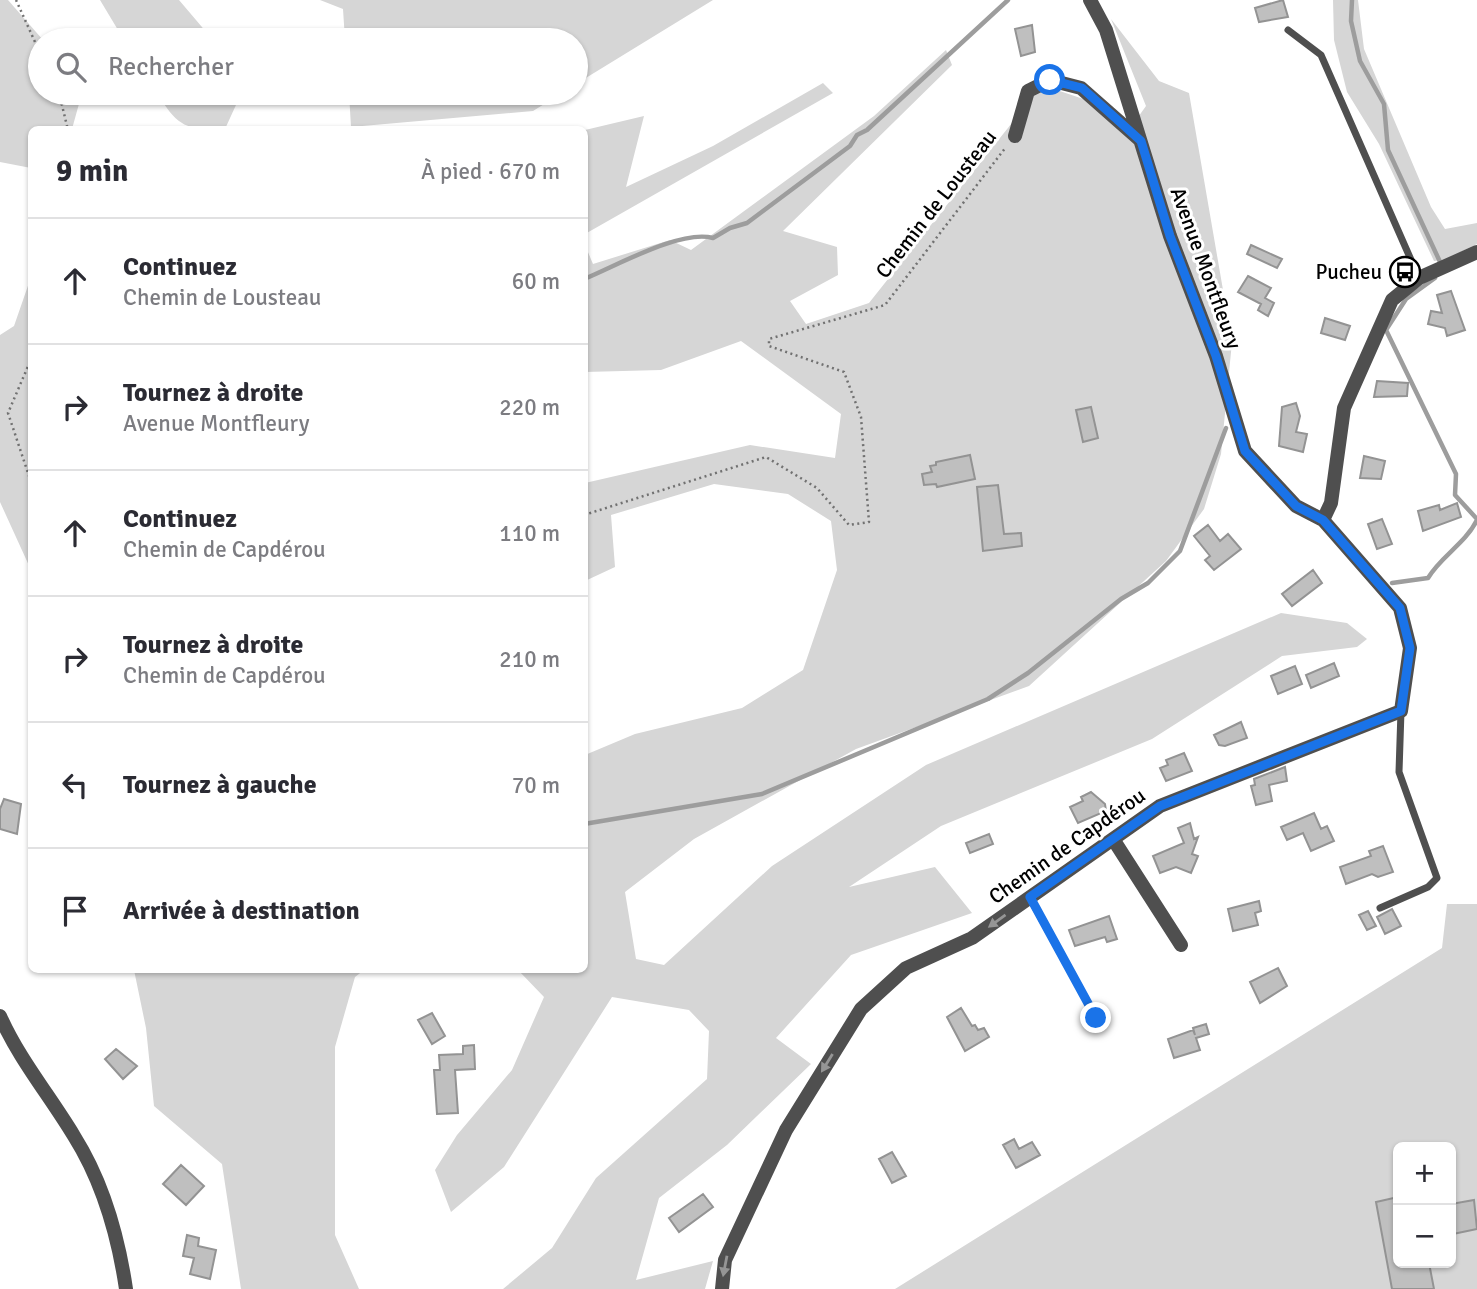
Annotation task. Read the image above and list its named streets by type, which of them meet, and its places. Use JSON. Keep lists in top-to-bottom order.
{
  "streets": {
    "street": ["Chemin de Lousteau", "Avenue Montfleury", "Chemin de Capdérou"]
  },
  "crossings": [
    ["Chemin de Lousteau", "Avenue Montfleury"]
  ],
  "one_way": ["Chemin de Capdérou"],
  "places": {
    "bus stop": ["Pucheu"]
  },
  "page": {
    "search": "Rechercher",
    "heading": ["9 min", "À pied · 670 m"],
    "list": [
      ["Continuez", "Chemin de Lousteau", "60 m"],
      ["Tournez à droite", "Avenue Montfleury", "220 m"],
      ["Continuez", "Chemin de Capdérou", "110 m"],
      ["Tournez à droite", "Chemin de Capdérou", "210 m"],
      ["Tournez à gauche", "70 m"],
      "Arrivée à destination"
    ],
    "map_buttons": ["+", "−"]
  }
}
